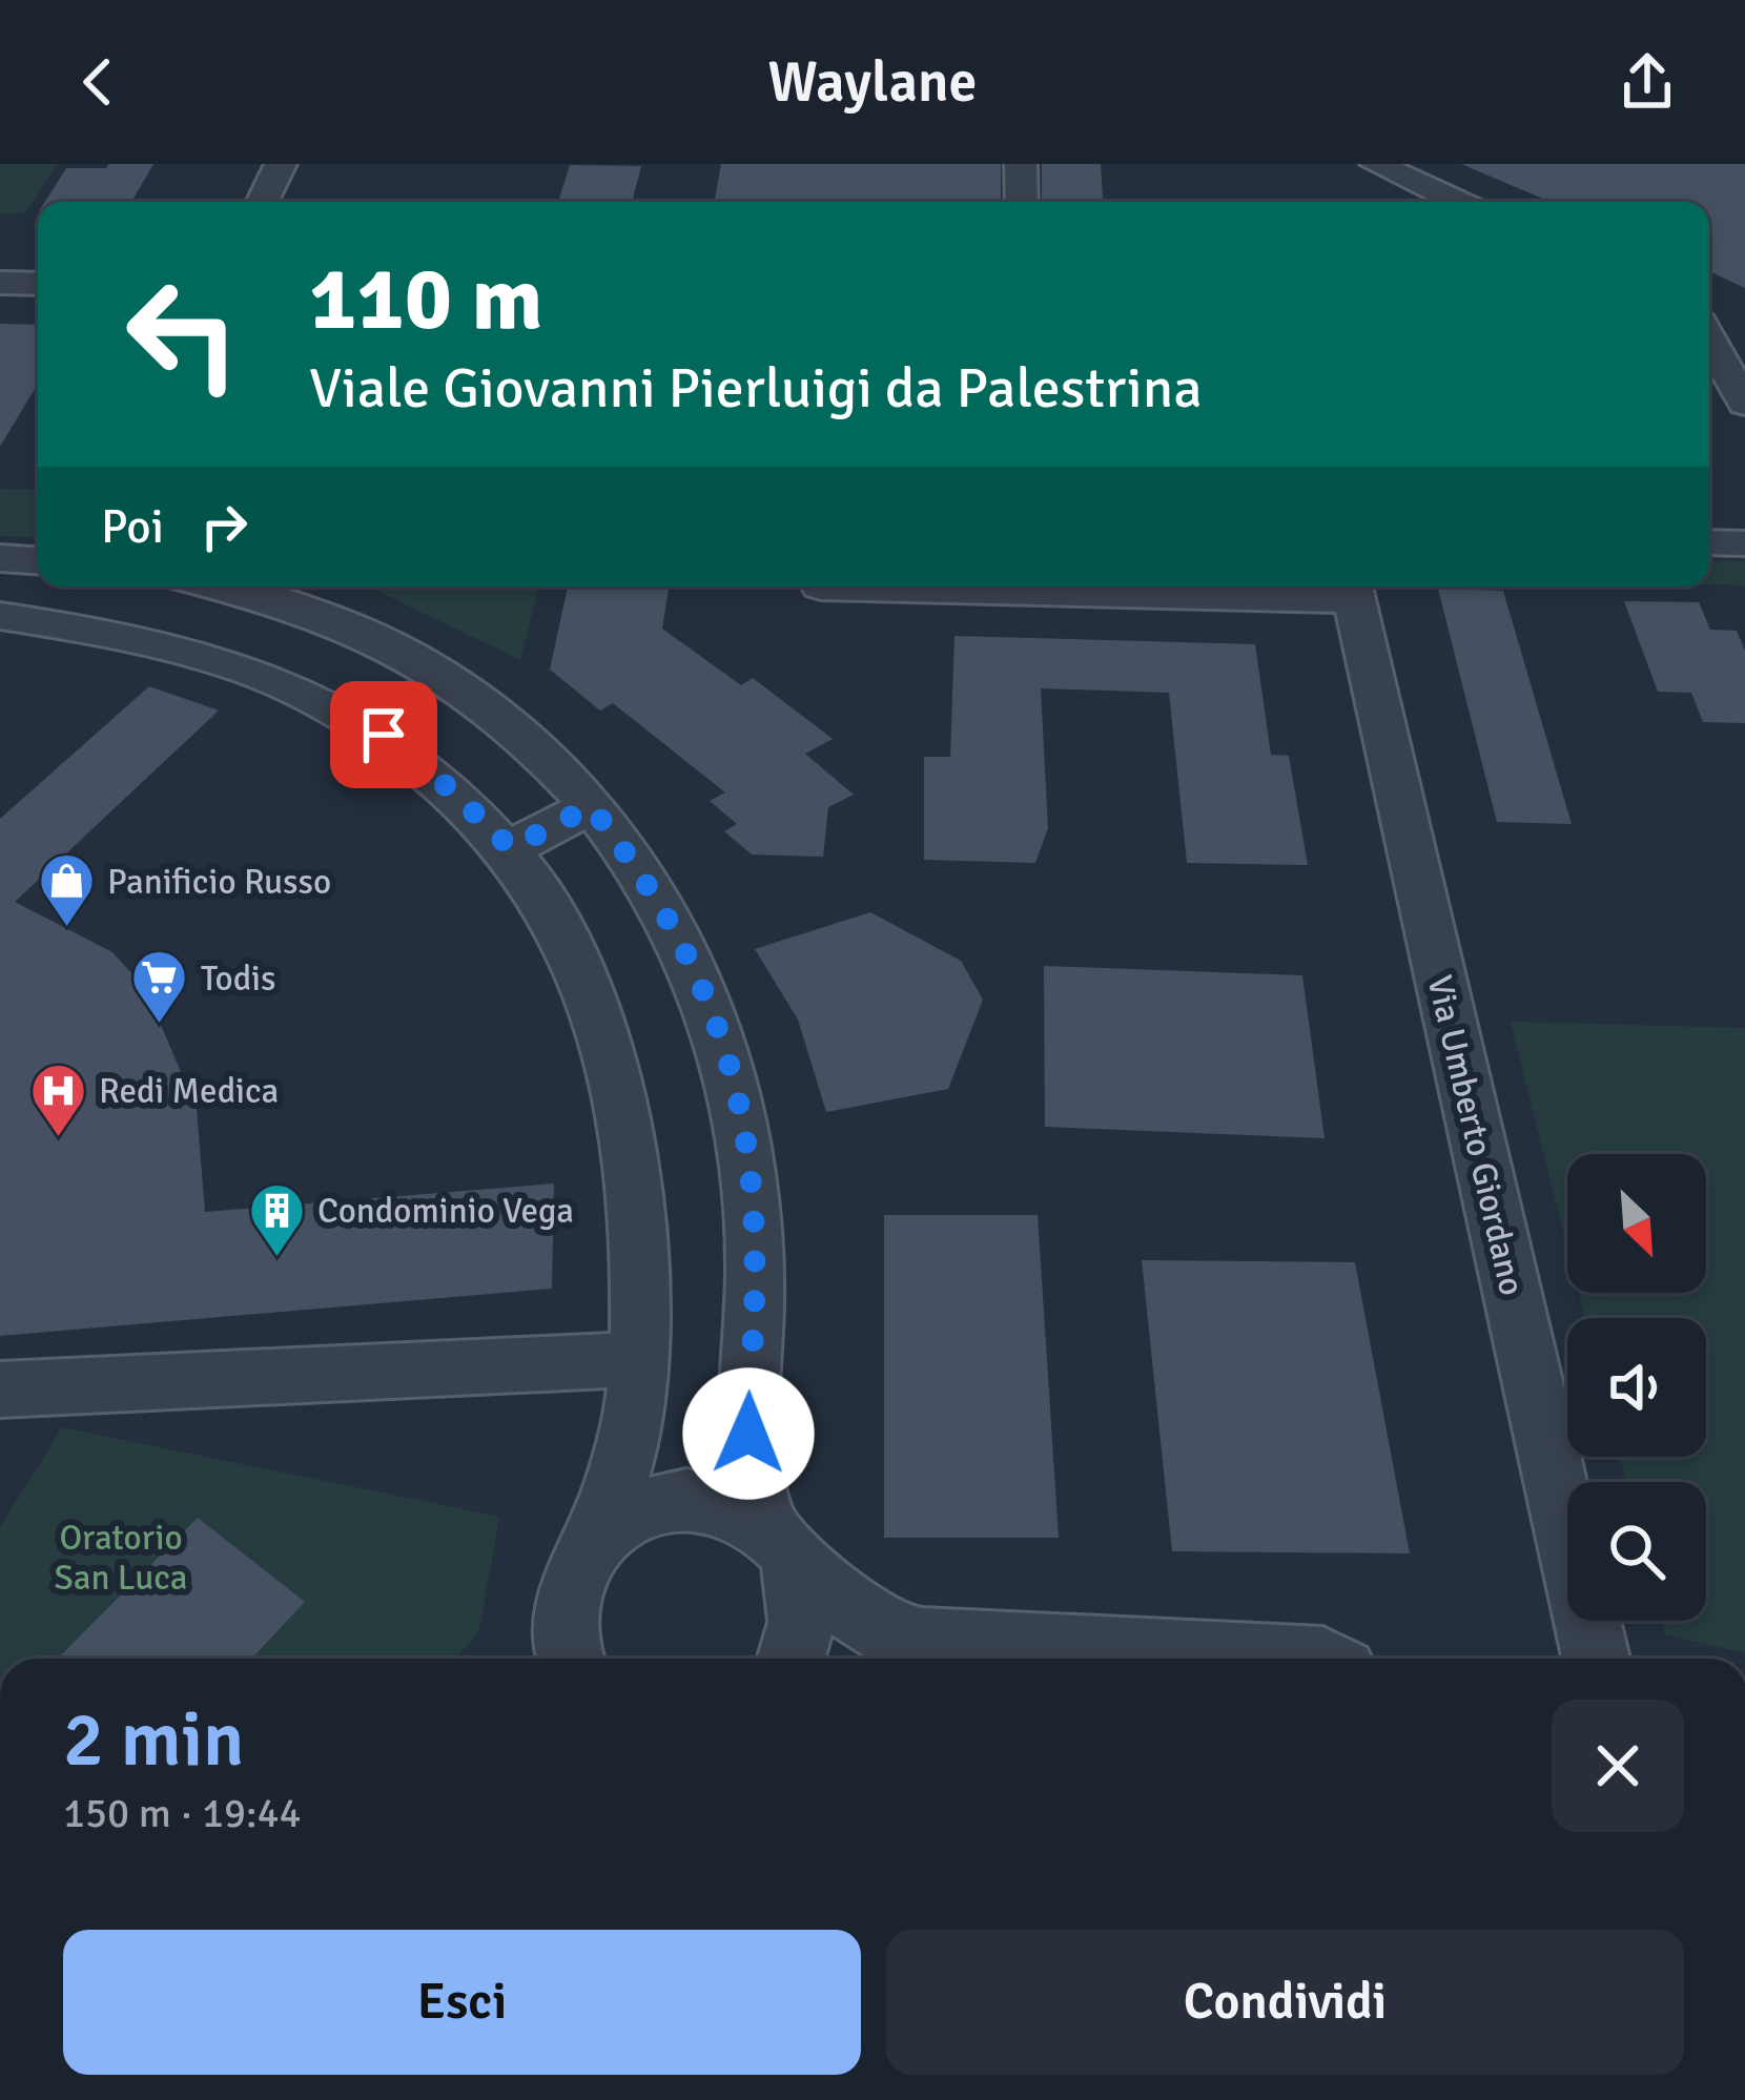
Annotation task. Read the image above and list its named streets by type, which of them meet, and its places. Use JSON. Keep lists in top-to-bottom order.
{
  "streets": {
    "street": ["Via Umberto Giordano"]
  },
  "parks": ["Oratorio San Luca"],
  "places": {
    "shop": ["Panificio Russo"],
    "supermarket": ["Todis"],
    "hospital": ["Redi Medica"],
    "building": ["Condominio Vega"]
  },
  "north": "bottom right",
  "page": {
    "header": "Waylane",
    "turn": ["110 m", "Viale Giovanni Pierluigi da Palestrina"],
    "then": "Poi",
    "heading": ["2 min", "150 m · 19:44"],
    "buttons": ["Esci", "Condividi"]
  }
}
